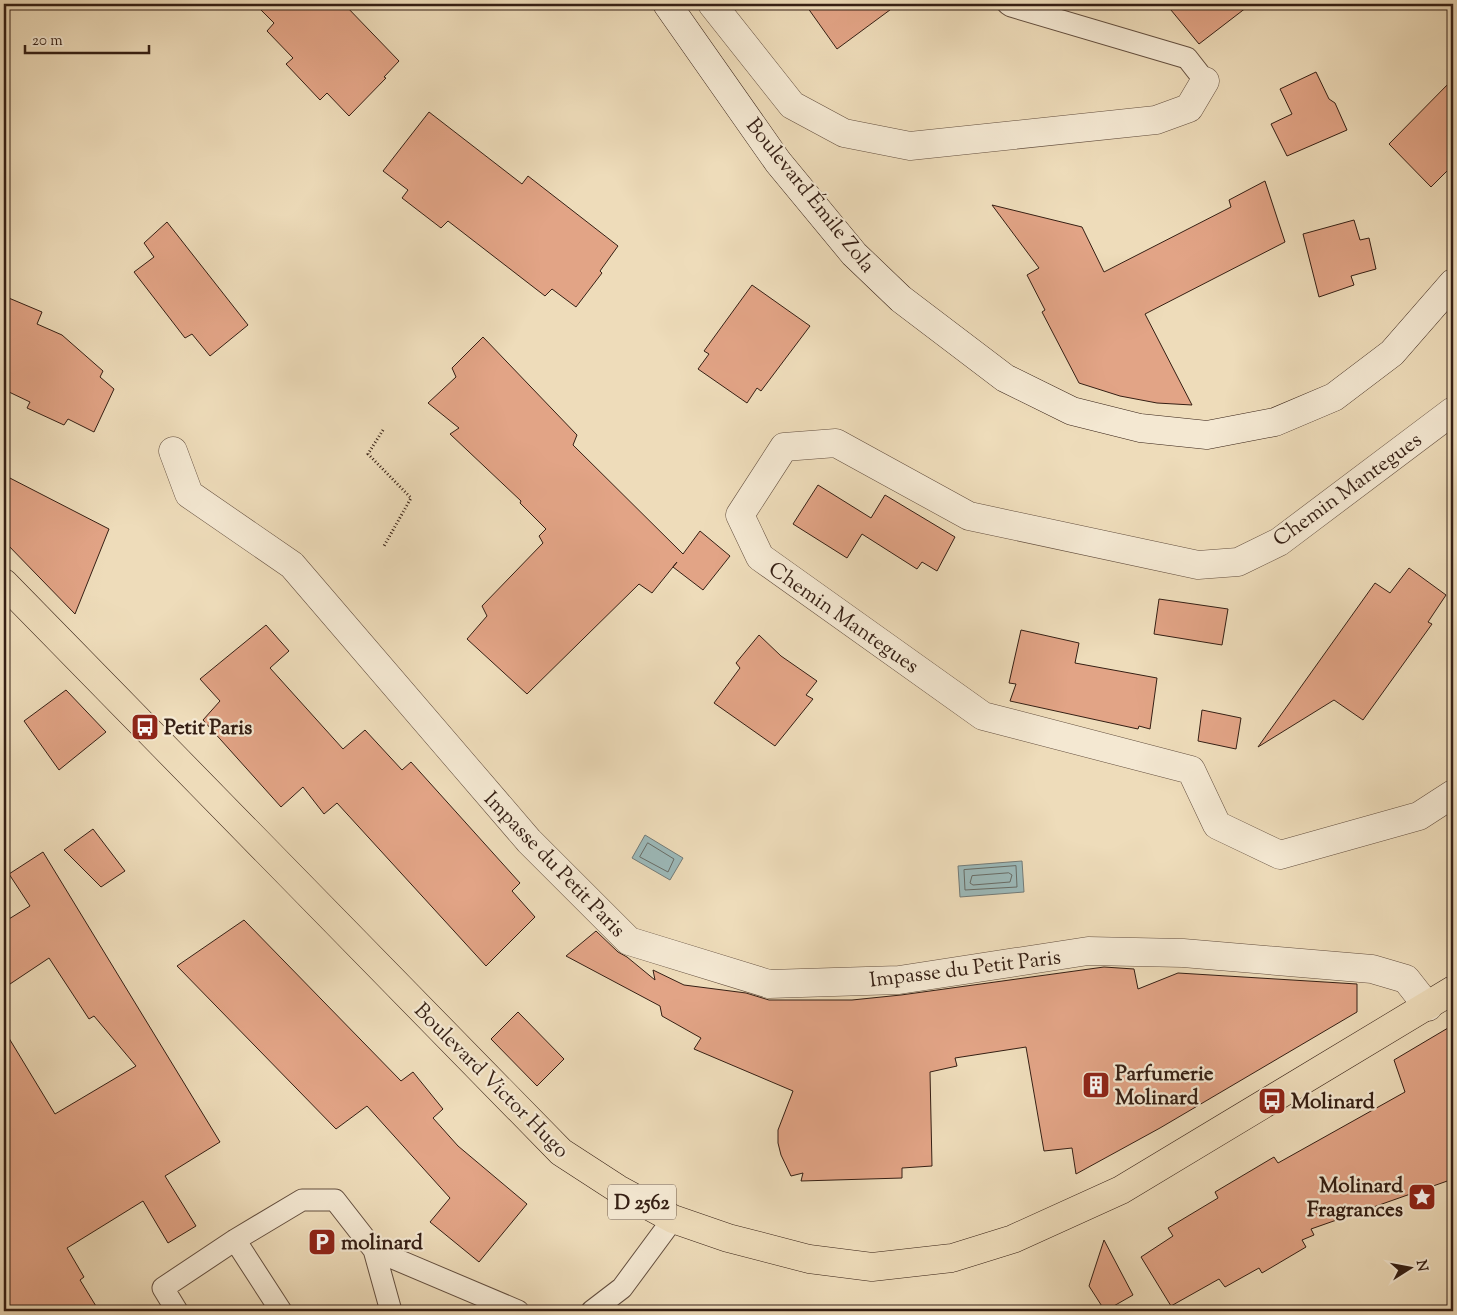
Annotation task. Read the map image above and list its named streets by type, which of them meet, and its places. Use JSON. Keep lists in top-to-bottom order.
{
  "streets": {
    "main road": ["Boulevard Victor Hugo", "D 2562"],
    "street": ["Boulevard Émile Zola", "Chemin Mantegues", "Impasse du Petit Paris"]
  },
  "crossings": [
    ["Impasse du Petit Paris", "Boulevard Victor Hugo"]
  ],
  "places": {
    "bus stop": ["Petit Paris", "Molinard"],
    "building": ["Parfumerie Molinard"],
    "place": ["Molinard Fragrances"],
    "parking": ["molinard"]
  },
  "scale_bar": "20 m",
  "north": "right"
}
